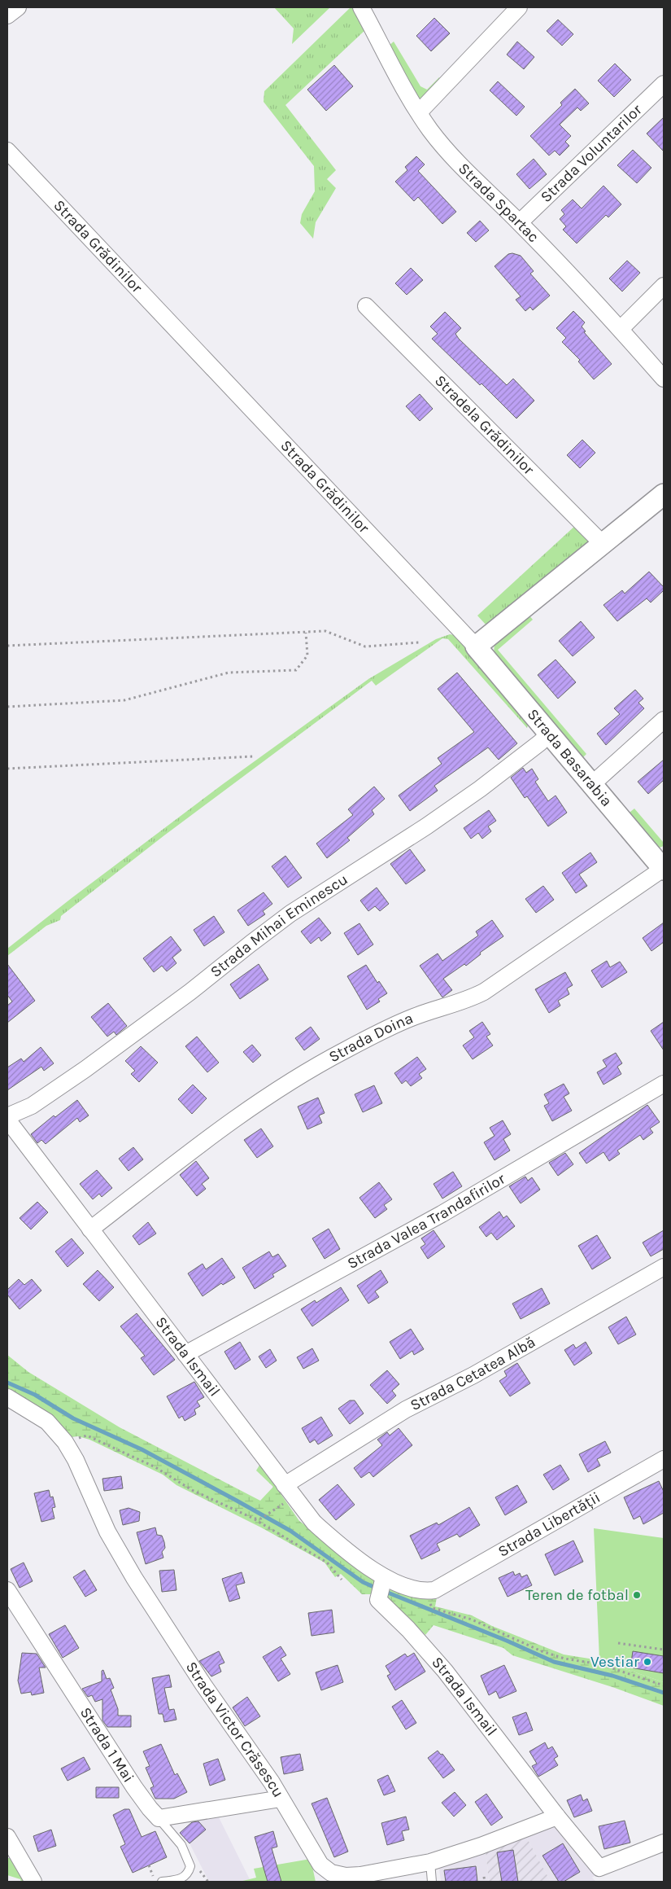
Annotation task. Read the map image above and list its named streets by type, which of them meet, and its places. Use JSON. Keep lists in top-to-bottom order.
{
  "streets": {
    "street": [
      "Strada Voluntarilor",
      "Strada Spartac",
      "Strada Grădinilor",
      "Stradela Grădinilor",
      "Strada Basarabia",
      "Strada Mihai Eminescu",
      "Strada Doina",
      "Strada Valea Trandafirilor",
      "Strada Ismail",
      "Strada Cetatea Albă",
      "Strada Libertății",
      "Strada Victor Crăsescu",
      "Strada 1 Mai"
    ]
  },
  "crossings": [
    ["Strada Voluntarilor", "Strada Spartac"],
    ["Strada Grădinilor", "Strada Basarabia"],
    ["Strada Basarabia", "Strada Mihai Eminescu"],
    ["Strada Basarabia", "Strada Doina"],
    ["Strada Doina", "Strada Ismail"],
    ["Strada Valea Trandafirilor", "Strada Ismail"],
    ["Strada Ismail", "Strada Cetatea Albă"],
    ["Strada Ismail", "Strada Libertății"],
    ["Strada Ismail", "Strada Victor Crăsescu"]
  ],
  "places": ["Teren de fotbal", "Vestiar"]
}
